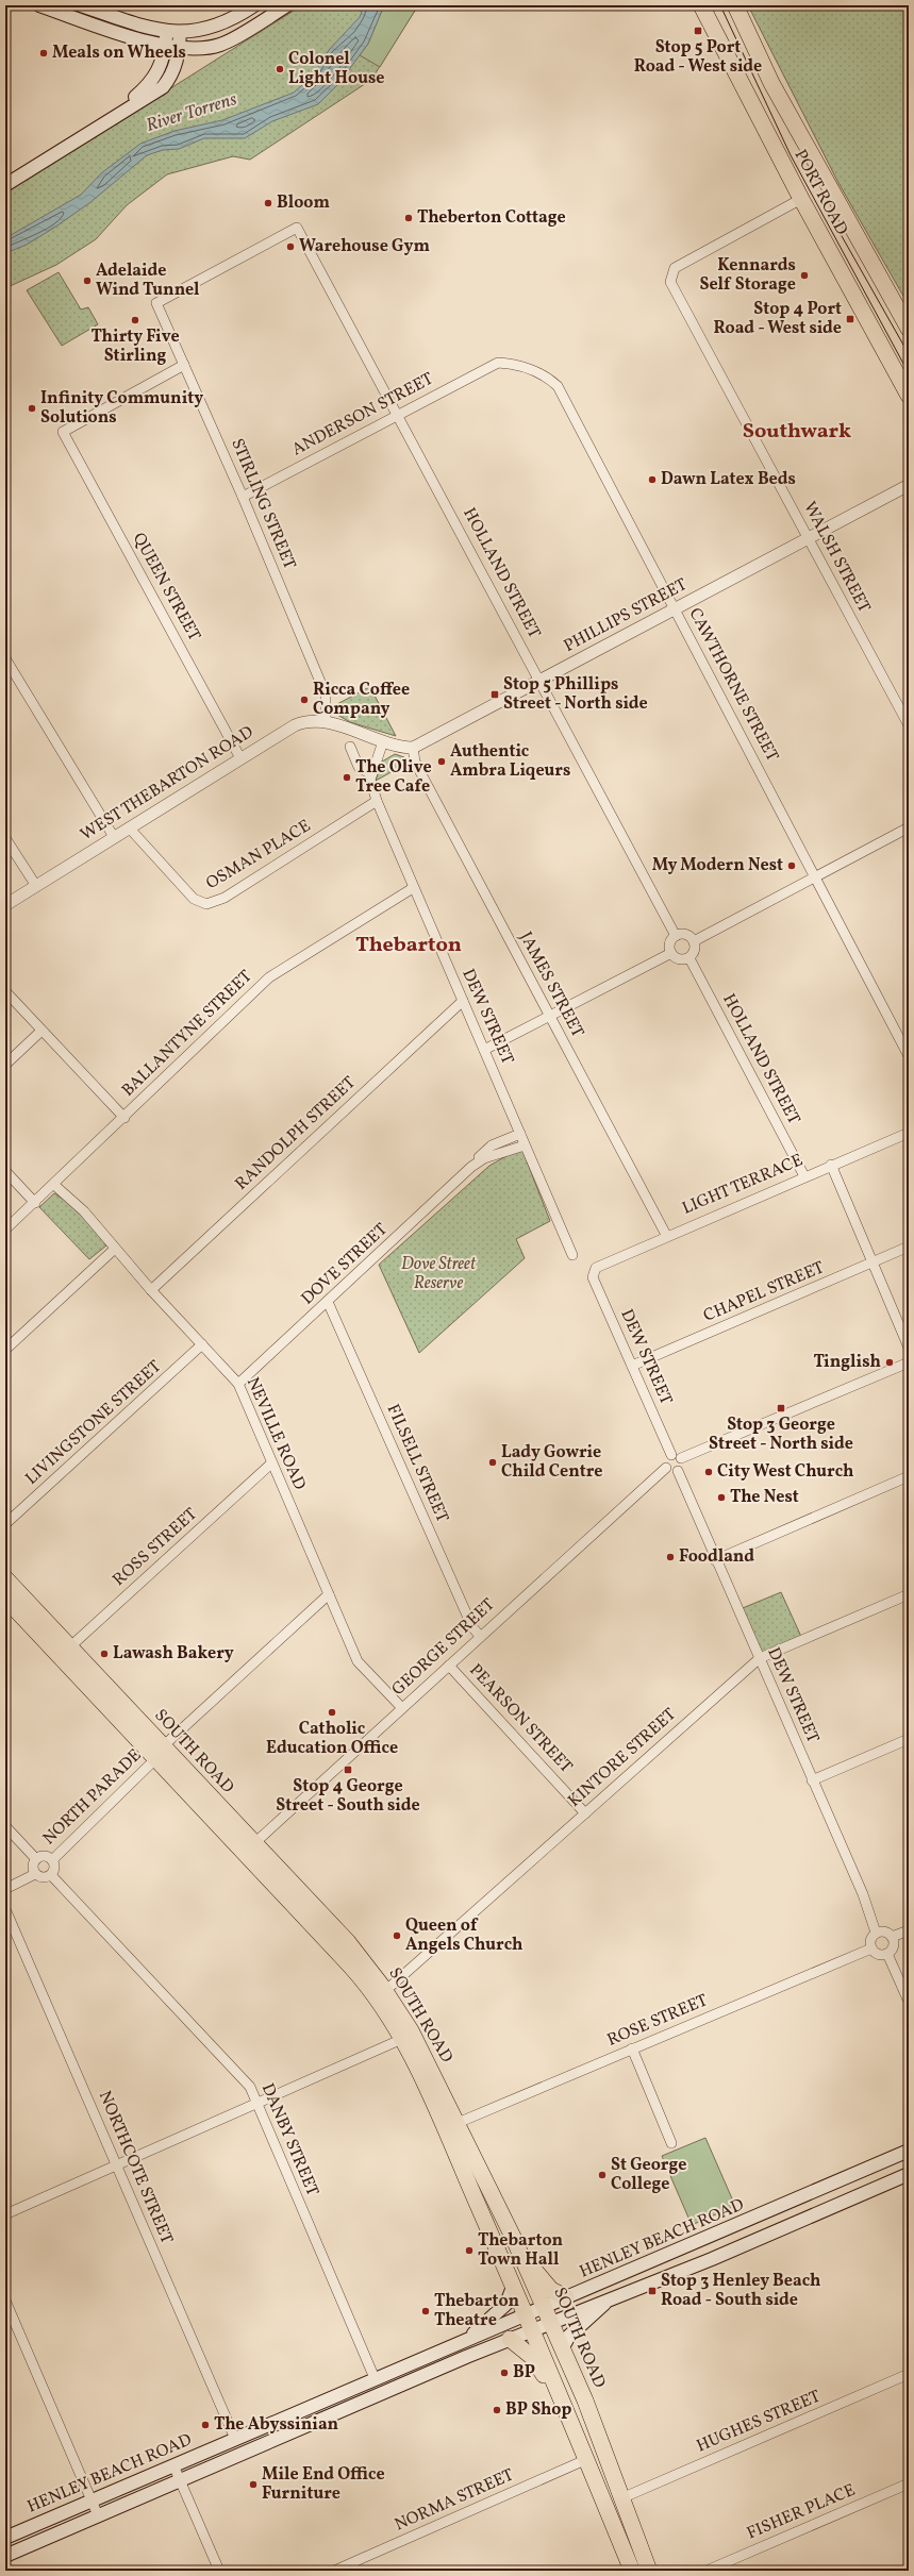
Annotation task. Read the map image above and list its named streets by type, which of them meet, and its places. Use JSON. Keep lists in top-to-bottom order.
{
  "streets": {
    "highway": ["PORT ROAD", "SOUTH ROAD"],
    "main road": ["HENLEY BEACH ROAD"],
    "street": [
      "ANDERSON STREET",
      "STIRLING STREET",
      "WALSH STREET",
      "HOLLAND STREET",
      "QUEEN STREET",
      "PHILLIPS STREET",
      "CAWTHORNE STREET",
      "WEST THEBARTON ROAD",
      "OSMAN PLACE",
      "JAMES STREET",
      "DEW STREET",
      "BALLANTYNE STREET",
      "RANDOLPH STREET",
      "LIGHT TERRACE",
      "DOVE STREET",
      "CHAPEL STREET",
      "LIVINGSTONE STREET",
      "NEVILLE ROAD",
      "FILSELL STREET",
      "ROSS STREET",
      "GEORGE STREET",
      "PEARSON STREET",
      "KINTORE STREET",
      "NORTH PARADE",
      "ROSE STREET",
      "DANBY STREET",
      "NORTHCOTE STREET",
      "HUGHES STREET",
      "NORMA STREET",
      "FISHER PLACE"
    ]
  },
  "crossings": [
    ["PORT ROAD", "WALSH STREET"],
    ["ANDERSON STREET", "STIRLING STREET"],
    ["ANDERSON STREET", "HOLLAND STREET"],
    ["ANDERSON STREET", "CAWTHORNE STREET"],
    ["STIRLING STREET", "HOLLAND STREET"],
    ["STIRLING STREET", "QUEEN STREET"],
    ["STIRLING STREET", "WEST THEBARTON ROAD"],
    ["WALSH STREET", "PHILLIPS STREET"],
    ["HOLLAND STREET", "PHILLIPS STREET"],
    ["HOLLAND STREET", "LIGHT TERRACE"],
    ["QUEEN STREET", "WEST THEBARTON ROAD"],
    ["PHILLIPS STREET", "CAWTHORNE STREET"],
    ["PHILLIPS STREET", "JAMES STREET"],
    ["WEST THEBARTON ROAD", "OSMAN PLACE"],
    ["WEST THEBARTON ROAD", "DEW STREET"],
    ["OSMAN PLACE", "DEW STREET"],
    ["JAMES STREET", "LIGHT TERRACE"],
    ["DEW STREET", "BALLANTYNE STREET"],
    ["DEW STREET", "RANDOLPH STREET"],
    ["DEW STREET", "LIGHT TERRACE"],
    ["DEW STREET", "DOVE STREET"],
    ["DEW STREET", "CHAPEL STREET"],
    ["DEW STREET", "GEORGE STREET"],
    ["DEW STREET", "KINTORE STREET"],
    ["DEW STREET", "ROSE STREET"],
    ["BALLANTYNE STREET", "NEVILLE ROAD"],
    ["RANDOLPH STREET", "NEVILLE ROAD"],
    ["DOVE STREET", "NEVILLE ROAD"],
    ["DOVE STREET", "FILSELL STREET"],
    ["LIVINGSTONE STREET", "NEVILLE ROAD"],
    ["NEVILLE ROAD", "ROSS STREET"],
    ["NEVILLE ROAD", "GEORGE STREET"],
    ["NEVILLE ROAD", "NORTH PARADE"],
    ["FILSELL STREET", "GEORGE STREET"],
    ["ROSS STREET", "SOUTH ROAD"],
    ["GEORGE STREET", "PEARSON STREET"],
    ["GEORGE STREET", "SOUTH ROAD"],
    ["PEARSON STREET", "KINTORE STREET"],
    ["SOUTH ROAD", "KINTORE STREET"],
    ["SOUTH ROAD", "NORTH PARADE"],
    ["SOUTH ROAD", "ROSE STREET"],
    ["SOUTH ROAD", "HENLEY BEACH ROAD"],
    ["SOUTH ROAD", "HUGHES STREET"],
    ["SOUTH ROAD", "NORMA STREET"],
    ["NORTH PARADE", "DANBY STREET"],
    ["DANBY STREET", "HENLEY BEACH ROAD"],
    ["NORTHCOTE STREET", "HENLEY BEACH ROAD"]
  ],
  "districts": ["Southwark", "Thebarton"],
  "water": ["River Torrens"],
  "parks": ["Dove Street Reserve"],
  "places": {
    "transit": [
      "Stop 5 Port Road - West side",
      "Stop 4 Port Road - West side",
      "Stop 5 Phillips Street - North side",
      "Stop 3 George Street - North side",
      "Stop 4 George Street - South side",
      "Stop 3 Henley Beach Road - South side"
    ],
    "other": [
      "Meals on Wheels",
      "Colonel Light House",
      "Bloom",
      "Theberton Cottage",
      "Warehouse Gym",
      "Kennards Self Storage",
      "Adelaide Wind Tunnel",
      "Thirty Five Stirling",
      "Infinity Community Solutions",
      "Dawn Latex Beds",
      "Ricca Coffee Company",
      "Authentic Ambra Liqeurs",
      "The Olive Tree Cafe",
      "My Modern Nest",
      "Tinglish",
      "Lady Gowrie Child Centre",
      "City West Church",
      "The Nest",
      "Foodland",
      "Lawash Bakery",
      "Catholic Education Office",
      "Queen of Angels Church",
      "St George College",
      "Thebarton Town Hall",
      "Thebarton Theatre",
      "BP",
      "BP Shop",
      "The Abyssinian",
      "Mile End Office Furniture"
    ]
  }
}
